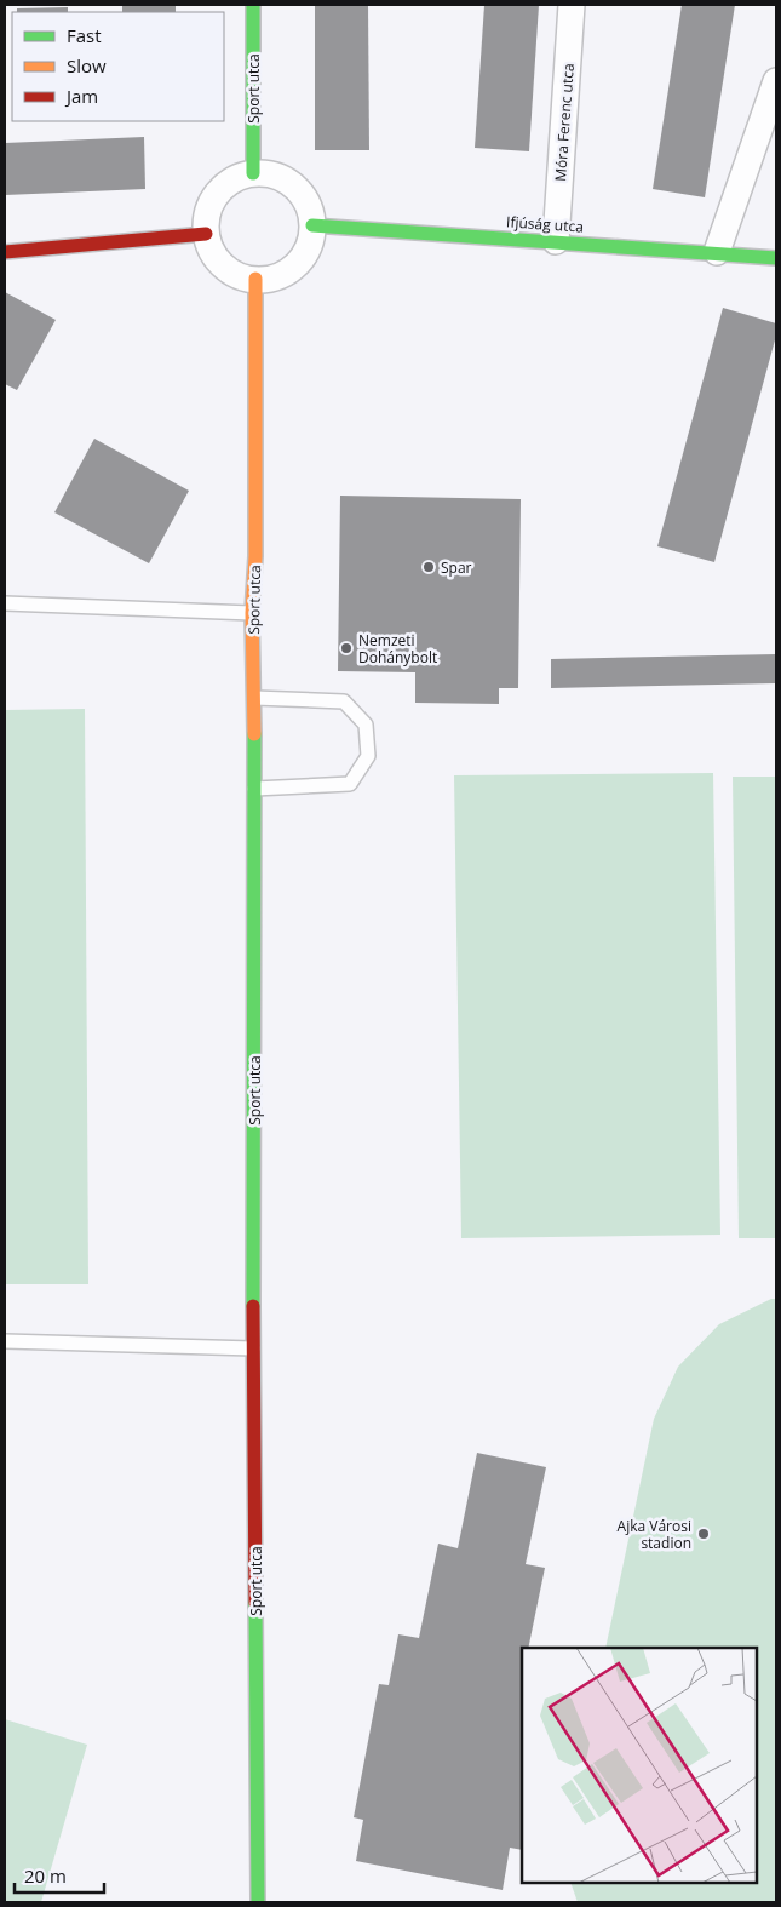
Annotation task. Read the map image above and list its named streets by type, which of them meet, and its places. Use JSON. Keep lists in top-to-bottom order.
{
  "streets": {
    "street": ["Sport utca", "Móra Ferenc utca", "Ifjúság utca"]
  },
  "crossings": [
    ["Sport utca", "Ifjúság utca"],
    ["Móra Ferenc utca", "Ifjúság utca"]
  ],
  "places": ["Spar", "Nemzeti Dohánybolt", "Ajka Városi stadion"],
  "legend": ["Fast", "Slow", "Jam"],
  "scale_bar": "20 m"
}
